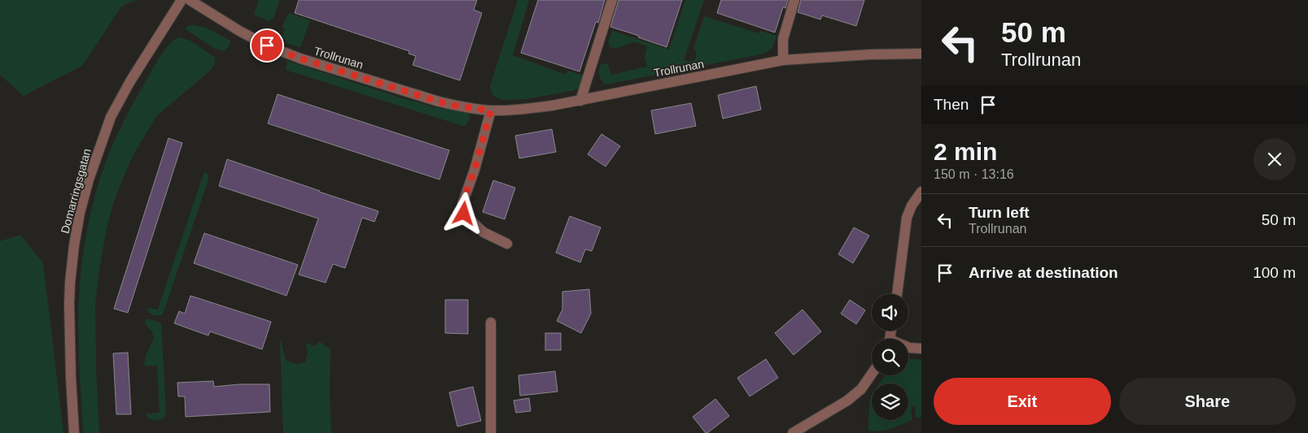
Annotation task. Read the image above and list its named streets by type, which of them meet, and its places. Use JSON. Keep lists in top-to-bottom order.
{
  "streets": {
    "street": ["Trollrunan", "Domarringsgatan"]
  },
  "page": {
    "turn": ["50 m", "Trollrunan"],
    "then": "Then",
    "heading": ["2 min", "150 m · 13:16"],
    "list": [
      {
        "name": "Turn left",
        "note": "Trollrunan",
        "value": "50 m"
      },
      {
        "name": "Arrive at destination",
        "value": "100 m"
      }
    ],
    "buttons": ["Exit", "Share"]
  }
}
